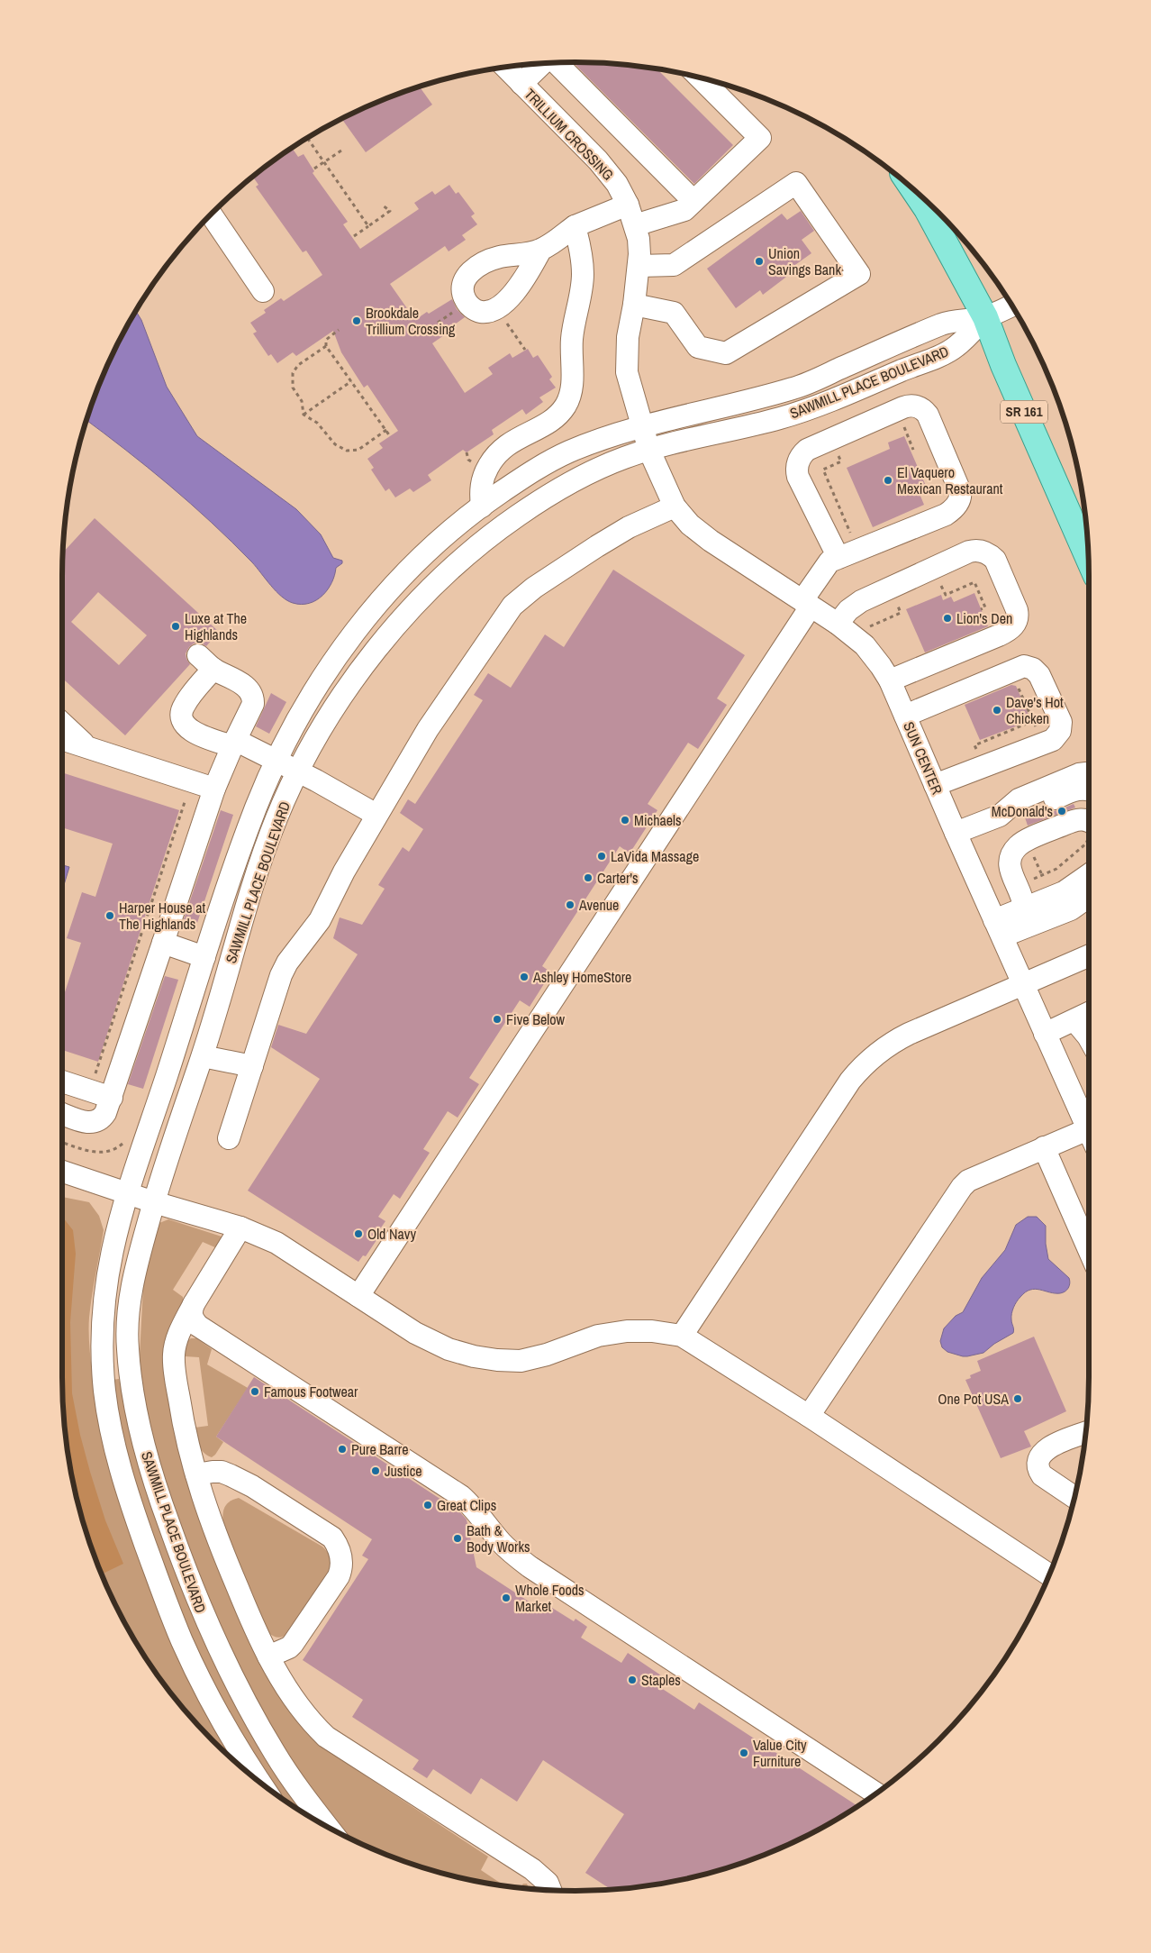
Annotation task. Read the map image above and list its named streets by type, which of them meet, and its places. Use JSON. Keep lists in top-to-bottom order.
{
  "streets": {
    "main road": ["SR 161"],
    "street": ["TRILLIUM CROSSING", "SAWMILL PLACE BOULEVARD", "SUN CENTER"]
  },
  "crossings": [
    ["TRILLIUM CROSSING", "SAWMILL PLACE BOULEVARD"],
    ["TRILLIUM CROSSING", "SUN CENTER"],
    ["SAWMILL PLACE BOULEVARD", "SR 161"],
    ["SAWMILL PLACE BOULEVARD", "SUN CENTER"]
  ],
  "places": [
    "Union Savings Bank",
    "Brookdale Trillium Crossing",
    "El Vaquero Mexican Restaurant",
    "Lion's Den",
    "Luxe at The Highlands",
    "Dave's Hot Chicken",
    "McDonald's",
    "Michaels",
    "LaVida Massage",
    "Carter's",
    "Avenue",
    "Harper House at The Highlands",
    "Ashley HomeStore",
    "Five Below",
    "Old Navy",
    "Famous Footwear",
    "One Pot USA",
    "Pure Barre",
    "Justice",
    "Great Clips",
    "Bath & Body Works",
    "Whole Foods Market",
    "Staples",
    "Value City Furniture"
  ]
}
